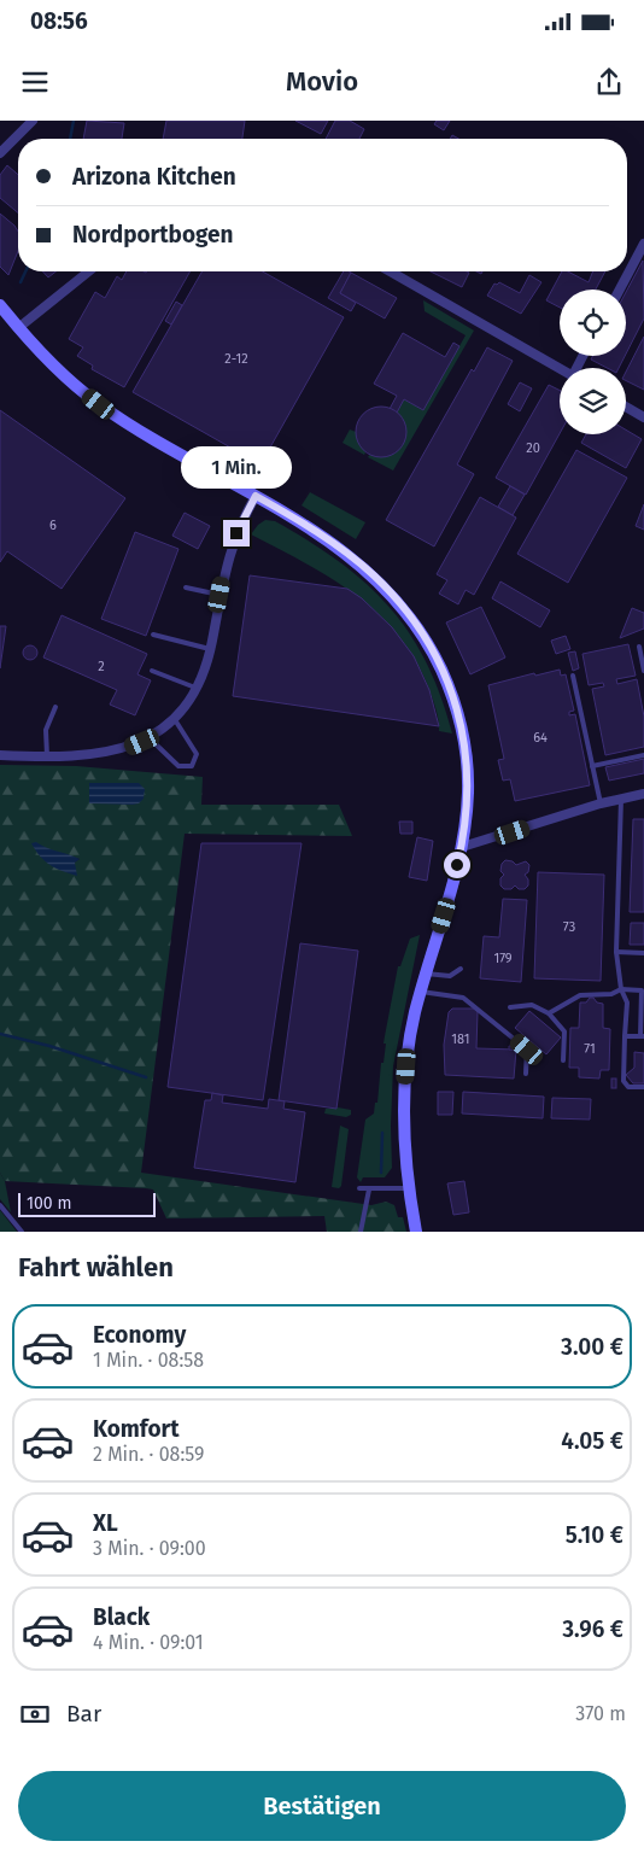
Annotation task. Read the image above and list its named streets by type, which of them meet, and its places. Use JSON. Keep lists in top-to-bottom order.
{
  "house_numbers": [
    "2-12",
    "20",
    "6",
    "2",
    "64",
    "73",
    "179",
    "181",
    "71"
  ],
  "scale_bar": "100 m",
  "page": {
    "status": "08:56",
    "header": "Movio",
    "banner": ["Arizona Kitchen", "Nordportbogen"],
    "bubble": "1 Min.",
    "scale": "100 m",
    "heading": "Fahrt wählen",
    "list": [
      {
        "name": "Economy",
        "note": "1 Min. · 08:58",
        "value": "3.00 €"
      },
      {
        "name": "Komfort",
        "note": "2 Min. · 08:59",
        "value": "4.05 €"
      },
      {
        "name": "XL",
        "note": "3 Min. · 09:00",
        "value": "5.10 €"
      },
      {
        "name": "Black",
        "note": "4 Min. · 09:01",
        "value": "3.96 €"
      }
    ],
    "pay": ["Bar", "370 m"],
    "buttons": "Bestätigen"
  }
}
